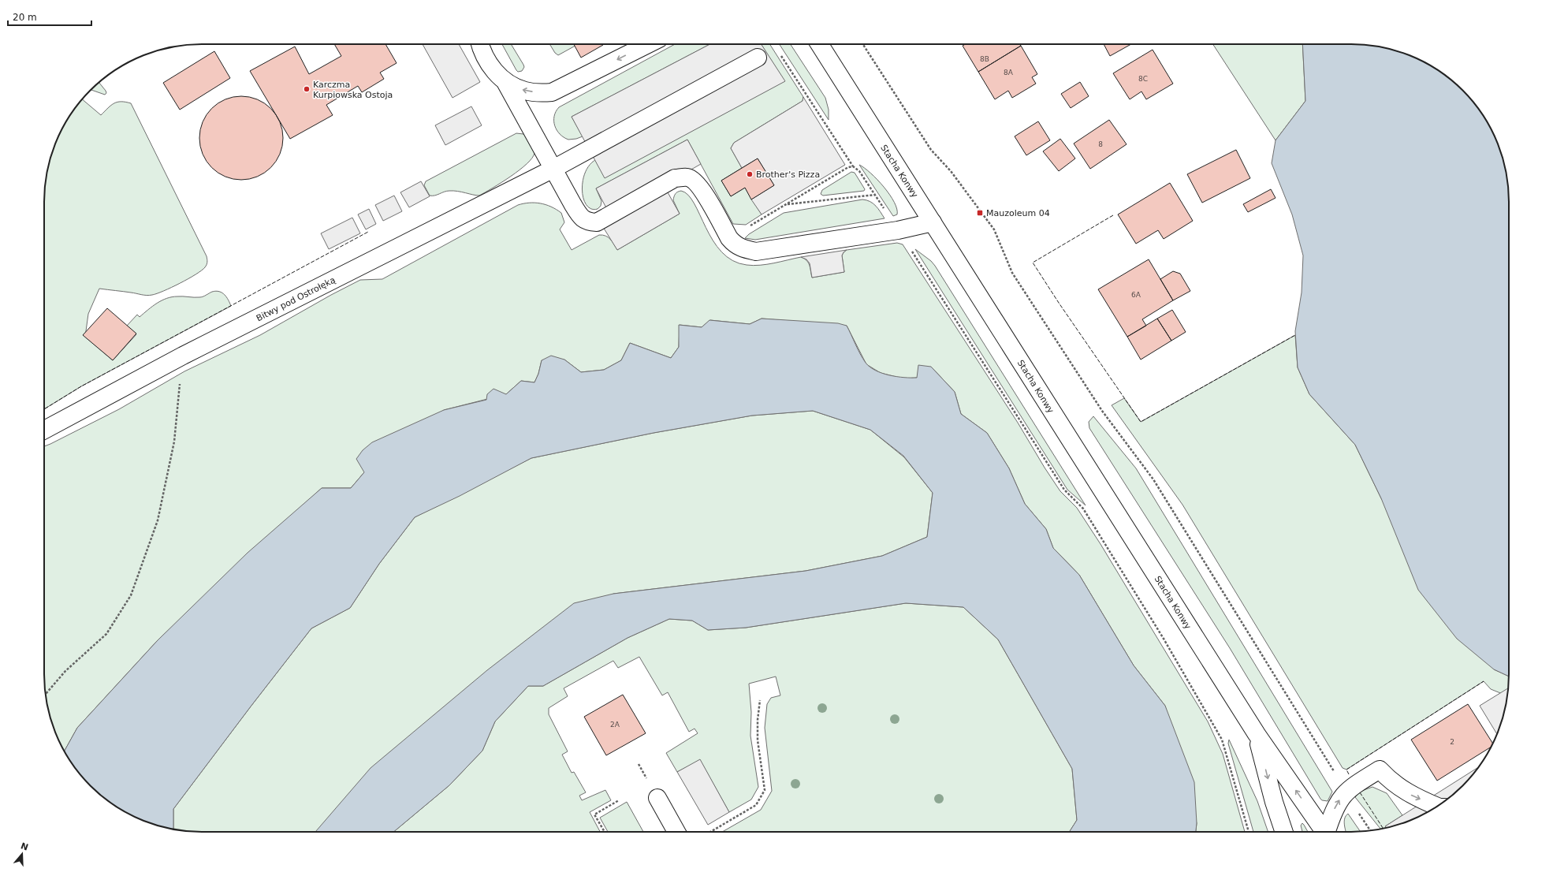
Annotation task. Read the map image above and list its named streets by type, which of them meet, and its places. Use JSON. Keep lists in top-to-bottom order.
{
  "streets": {
    "main road": ["Stacha Konwy", "Bitwy pod Ostrołęką"]
  },
  "places": {
    "other": ["Karczma Kurpiowska Ostoja", "Brother's Pizza"],
    "transit": ["Mauzoleum 04"]
  },
  "house_numbers": [
    "8B",
    "8A",
    "8C",
    "8",
    "6A",
    "2A",
    "2"
  ],
  "scale_bar": "20 m",
  "north": "top"
}
